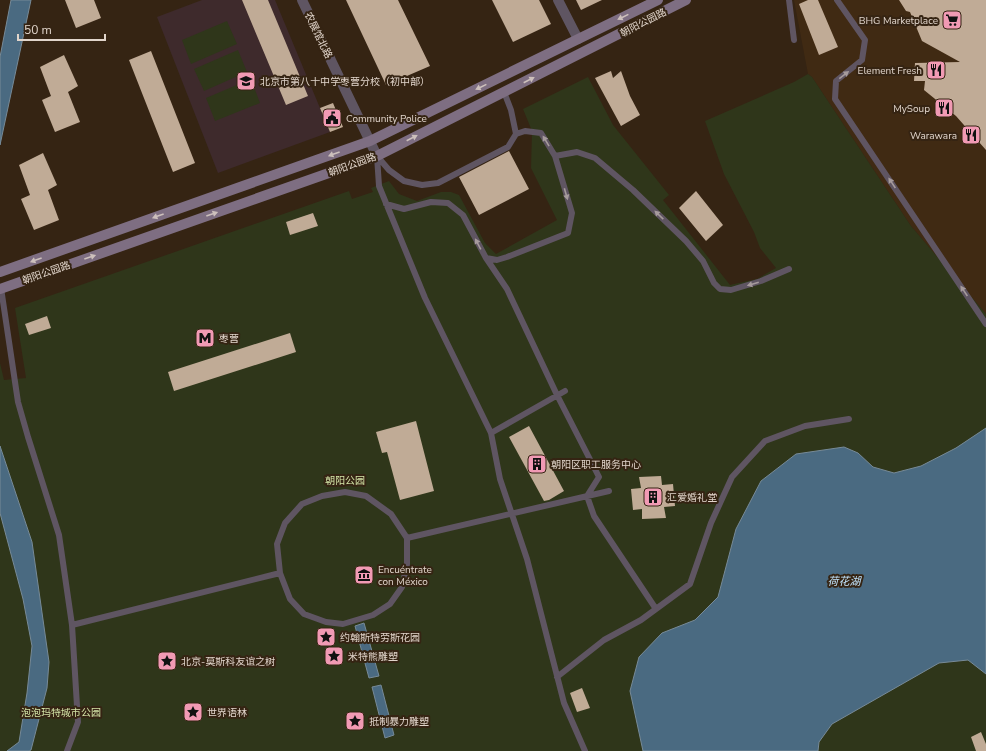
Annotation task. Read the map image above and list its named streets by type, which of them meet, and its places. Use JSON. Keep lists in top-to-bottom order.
{
  "streets": {
    "main road": ["朝阳公园路"],
    "street": ["农展馆北路"]
  },
  "crossings": [
    ["朝阳公园路", "农展馆北路"]
  ],
  "water": ["荷花湖"],
  "parks": ["朝阳公园", "泡泡玛特城市公园"],
  "places": {
    "supermarket": ["BHG Marketplace"],
    "restaurant": ["Element Fresh", "MySoup", "Warawara"],
    "school or university": ["北京市第八十中学枣营分校（初中部）"],
    "public building": ["Community Police"],
    "metro station": ["枣营"],
    "building": ["朝阳区职工服务中心", "汇爱婚礼堂"],
    "museum": ["Encuéntrate con México"],
    "place": [
      "约翰斯特劳斯花园",
      "米特熊雕塑",
      "北京-莫斯科友谊之树",
      "世界语林",
      "抵制暴力雕塑"
    ]
  },
  "scale_bar": "50 m"
}
